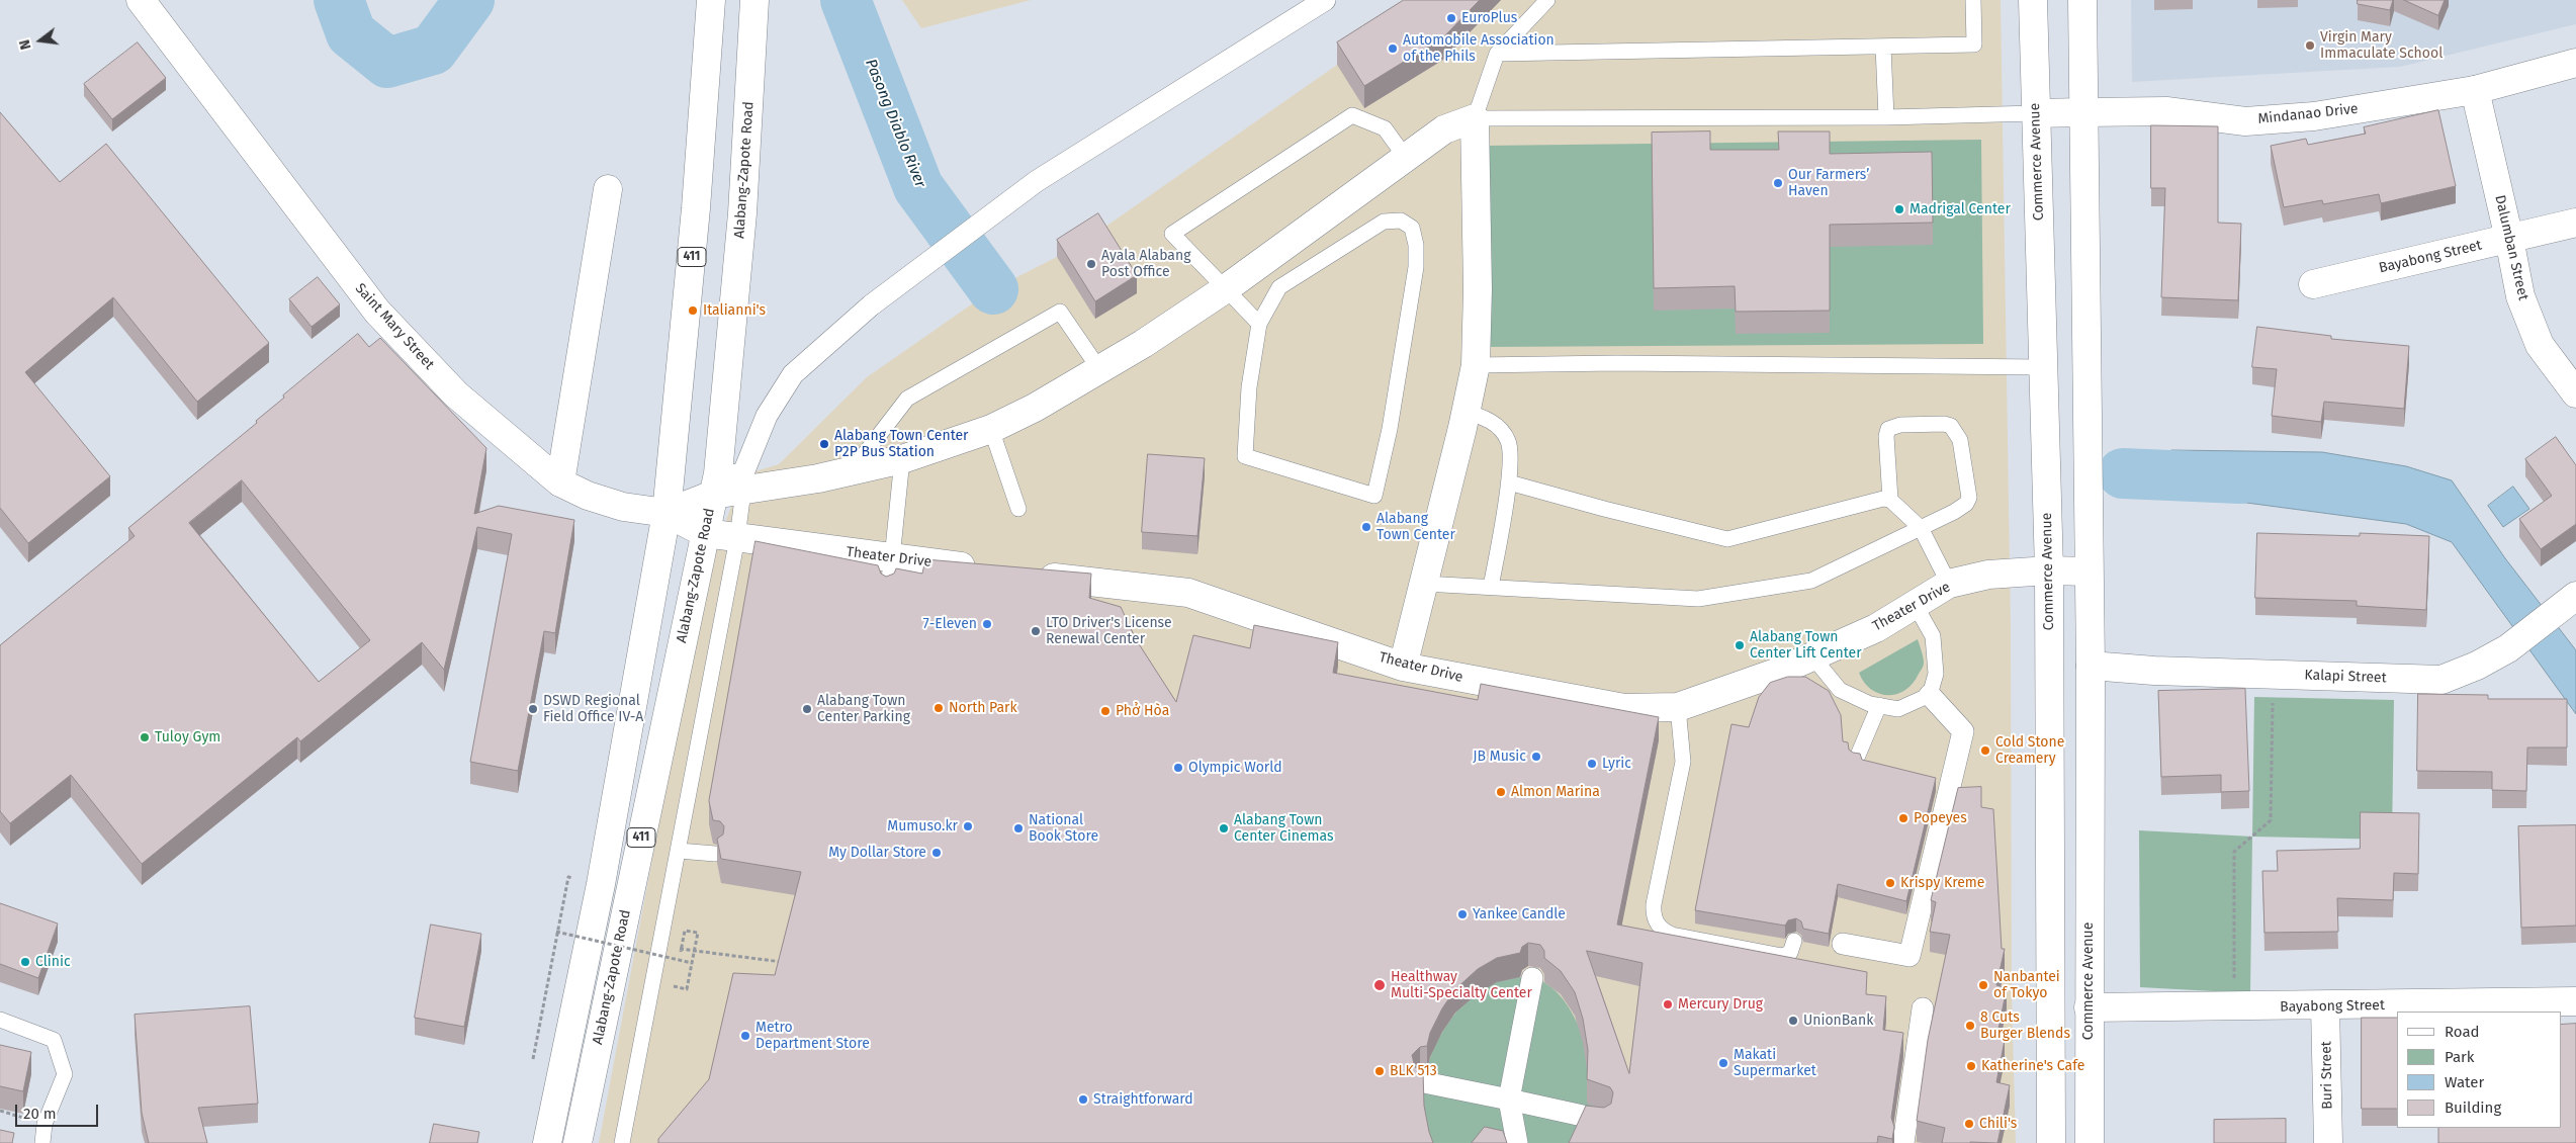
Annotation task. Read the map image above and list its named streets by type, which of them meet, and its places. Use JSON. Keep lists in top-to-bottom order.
{
  "streets": {
    "main road": [
      "Mindanao Drive",
      "Commerce Avenue",
      "Alabang-Zapote Road",
      "Dalumban Street",
      "411",
      "Bayabong Street",
      "Saint Mary Street",
      "Theater Drive",
      "Kalapi Street",
      "Buri Street"
    ]
  },
  "crossings": [
    ["Mindanao Drive", "Commerce Avenue"],
    ["Mindanao Drive", "Dalumban Street"],
    ["Commerce Avenue", "Bayabong Street"],
    ["Commerce Avenue", "Theater Drive"],
    ["Commerce Avenue", "Kalapi Street"],
    ["Alabang-Zapote Road", "Saint Mary Street"],
    ["Alabang-Zapote Road", "Theater Drive"],
    ["Dalumban Street", "Bayabong Street"],
    ["411", "Saint Mary Street"],
    ["Bayabong Street", "Buri Street"],
    ["Saint Mary Street", "Theater Drive"]
  ],
  "water": ["Pasong Diablo River"],
  "places": [
    "EuroPlus",
    "Virgin Mary Immaculate School",
    "Automobile Association of the Phils",
    "Our Farmers’ Haven",
    "Madrigal Center",
    "Ayala Alabang Post Office",
    "Italianni's",
    "Alabang Town Center P2P Bus Station",
    "Alabang Town Center",
    "7-Eleven",
    "LTO Driver's License Renewal Center",
    "Alabang Town Center Lift Center",
    "North Park",
    "DSWD Regional Field Office IV-A",
    "Alabang Town Center Parking",
    "Phở Hòa",
    "Tuloy Gym",
    "Cold Stone Creamery",
    "JB Music",
    "Lyric",
    "Olympic World",
    "Almon Marina",
    "Popeyes",
    "Mumuso.kr",
    "National Book Store",
    "Alabang Town Center Cinemas",
    "My Dollar Store",
    "Krispy Kreme",
    "Yankee Candle",
    "Clinic",
    "Healthway Multi-Specialty Center",
    "Nanbantei of Tokyo",
    "Mercury Drug",
    "UnionBank",
    "8 Cuts Burger Blends",
    "Metro Department Store",
    "Makati Supermarket",
    "Katherine's Cafe",
    "BLK 513",
    "Straightforward",
    "Chili's"
  ],
  "legend": [
    "Road",
    "Park",
    "Water",
    "Building"
  ],
  "scale_bar": "20 m",
  "north": "left"
}
